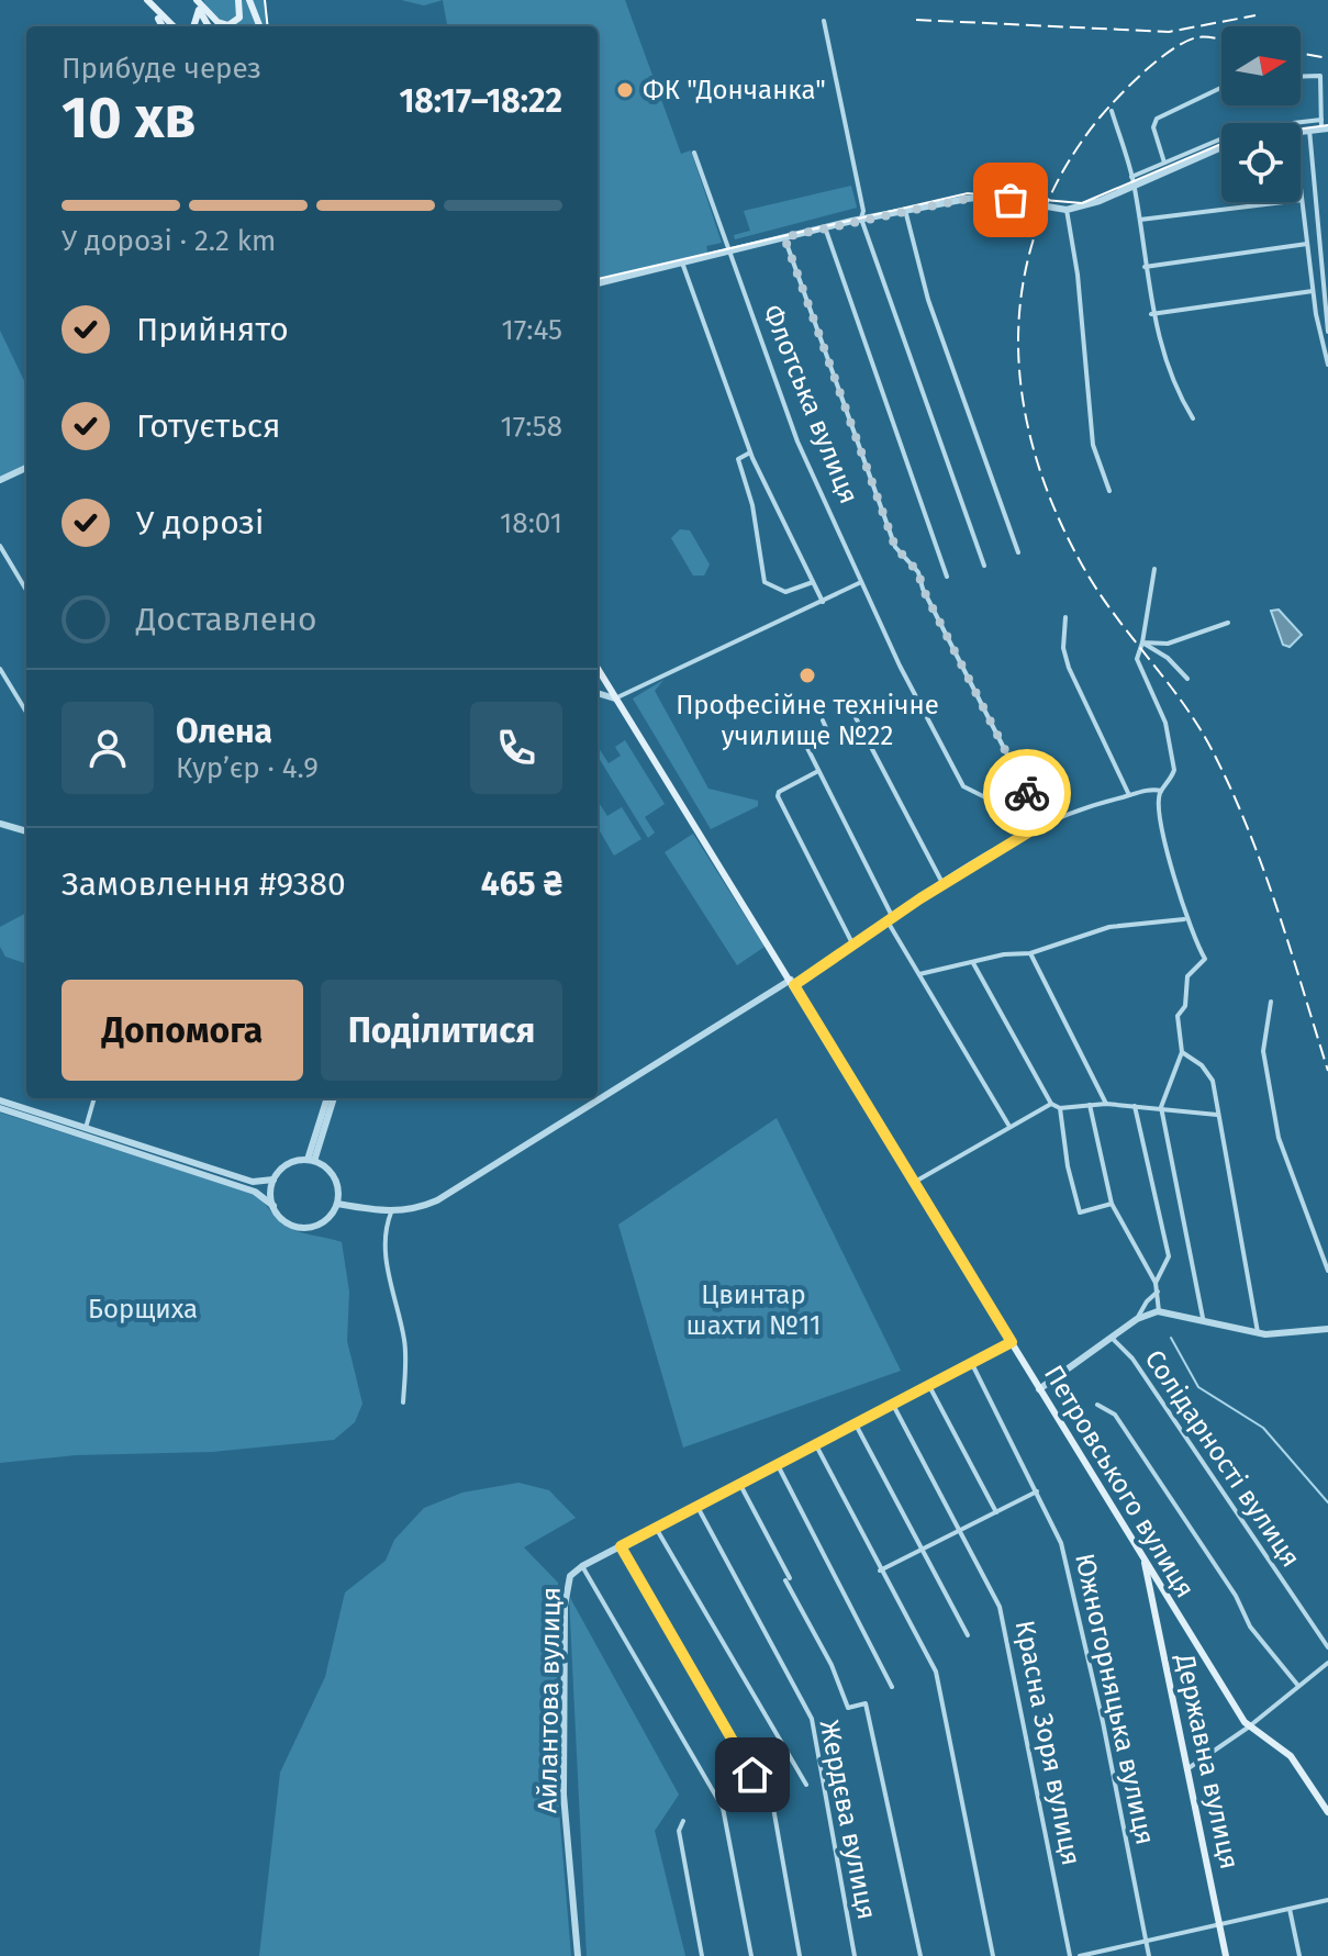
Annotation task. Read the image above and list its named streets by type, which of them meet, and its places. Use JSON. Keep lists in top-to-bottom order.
{
  "streets": {
    "main road": ["Петровського вулиця", "Державна вулиця"],
    "street": [
      "Флотська вулиця",
      "Солідарності вулиця",
      "Южногорняцька вулиця",
      "Айлантова вулиця",
      "Красна Зоря вулиця",
      "Жердєва вулиця"
    ]
  },
  "crossings": [
    ["Петровського вулиця", "Айлантова вулиця"],
    ["Петровського вулиця", "Державна вулиця"],
    ["Южногорняцька вулиця", "Айлантова вулиця"],
    ["Айлантова вулиця", "Красна Зоря вулиця"],
    ["Айлантова вулиця", "Жердєва вулиця"]
  ],
  "parks": ["Цвинтар шахти №11", "Борщиха"],
  "places": ["ФК \"Дончанка\"", "Професійне технічне училище №22"],
  "north": "right",
  "page": {
    "heading": ["10 хв", "Прибуде через", "18:17–18:22"],
    "panel": [
      "Олена",
      "Кур’єр · 4.9",
      "Замовлення #9380",
      "465 ₴"
    ],
    "bar": "У дорозі · 2.2 km",
    "list": [
      ["Прийнято", "17:45"],
      ["Готується", "17:58"],
      ["У дорозі", "18:01"],
      "Доставлено"
    ],
    "buttons": ["Допомога", "Поділитися"]
  }
}
